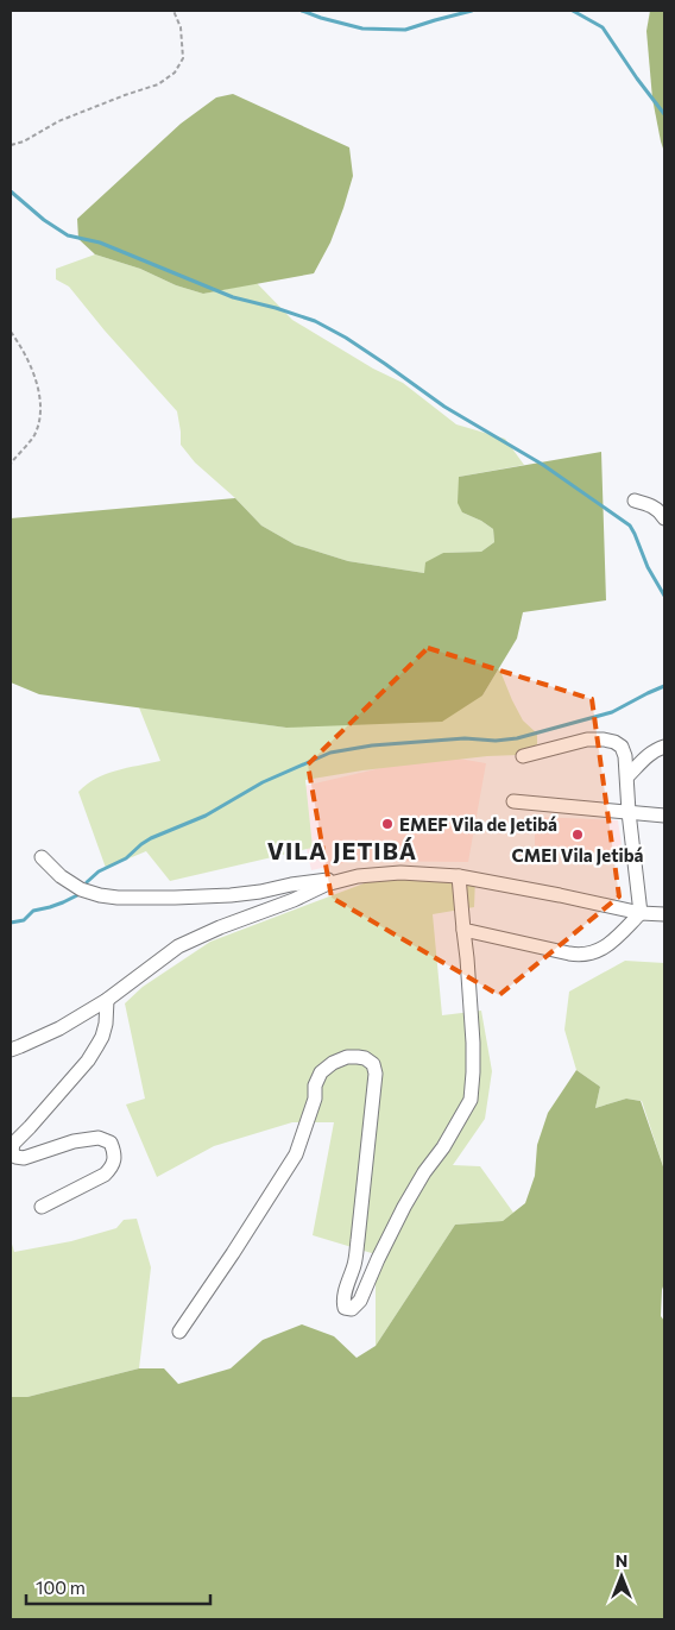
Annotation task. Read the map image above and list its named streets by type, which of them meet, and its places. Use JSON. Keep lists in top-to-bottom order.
{
  "districts": ["VILA JETIBÁ"],
  "places": ["EMEF Vila de Jetibá", "CMEI Vila Jetibá"],
  "scale_bar": "100 m",
  "north": "top"
}
